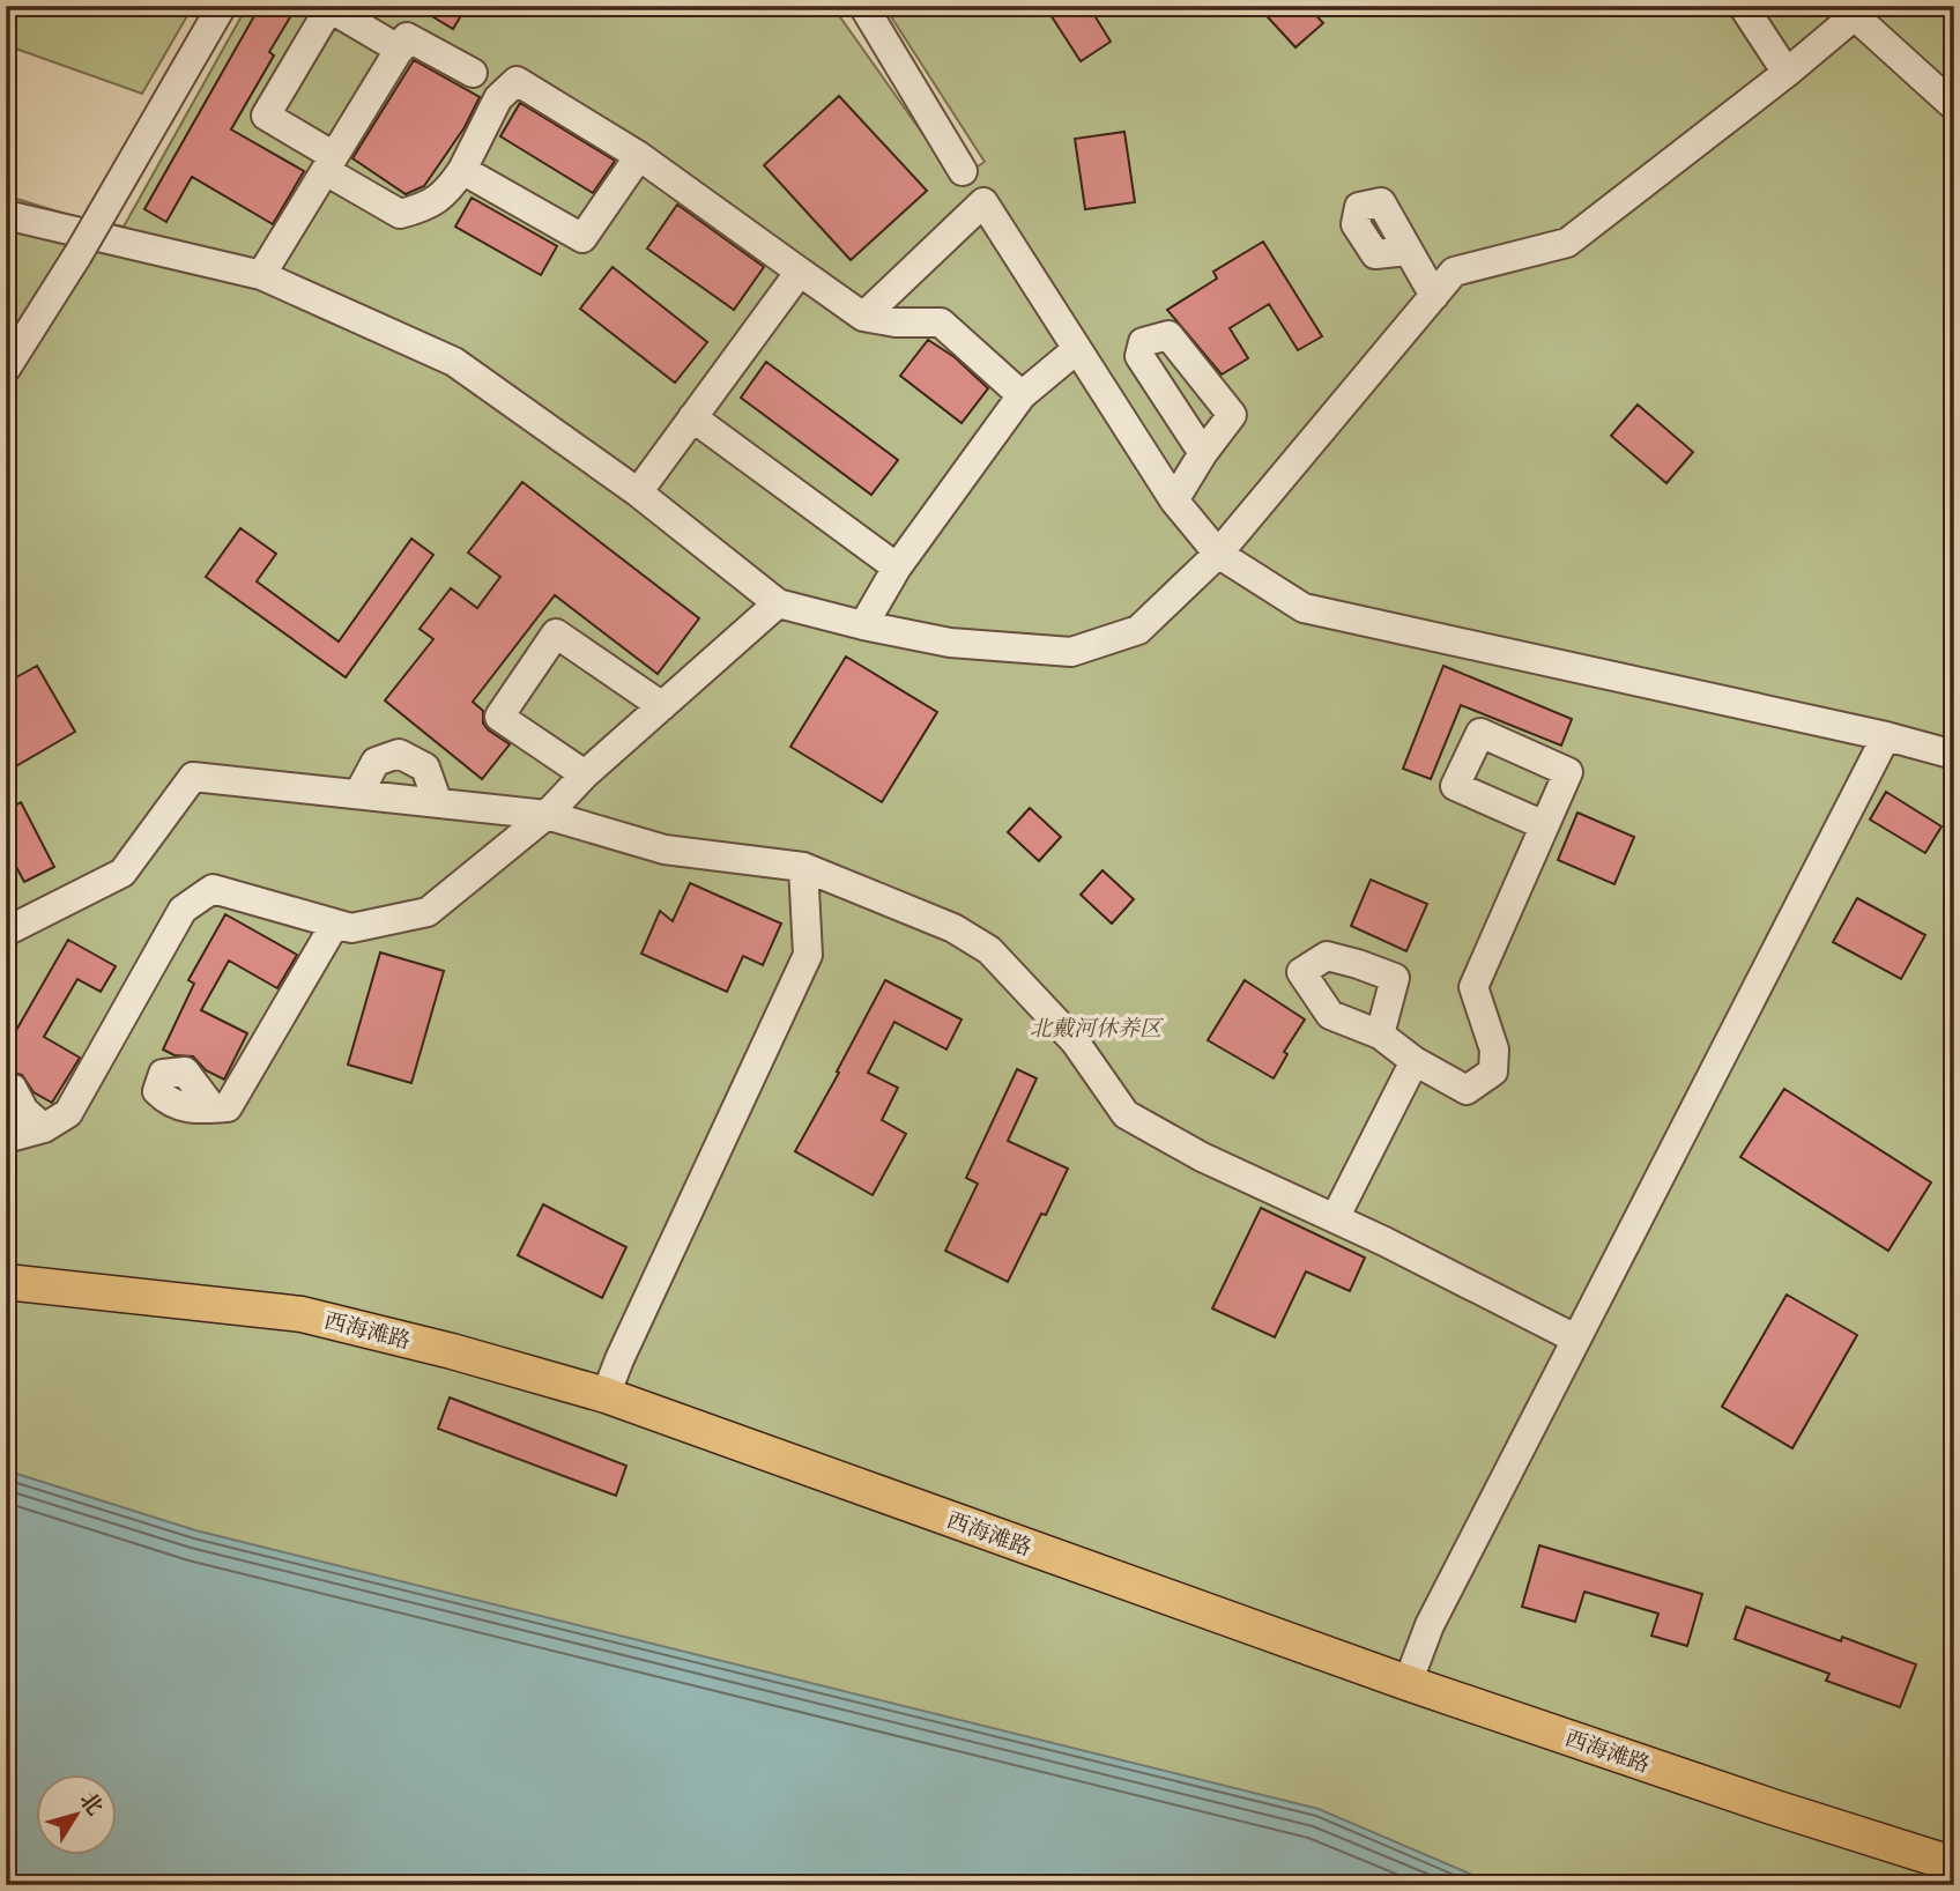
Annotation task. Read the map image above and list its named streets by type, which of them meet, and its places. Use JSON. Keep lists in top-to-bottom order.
{
  "streets": {
    "main road": ["西海滩路"]
  },
  "parks": ["北戴河休养区"],
  "north": "top right"
}
